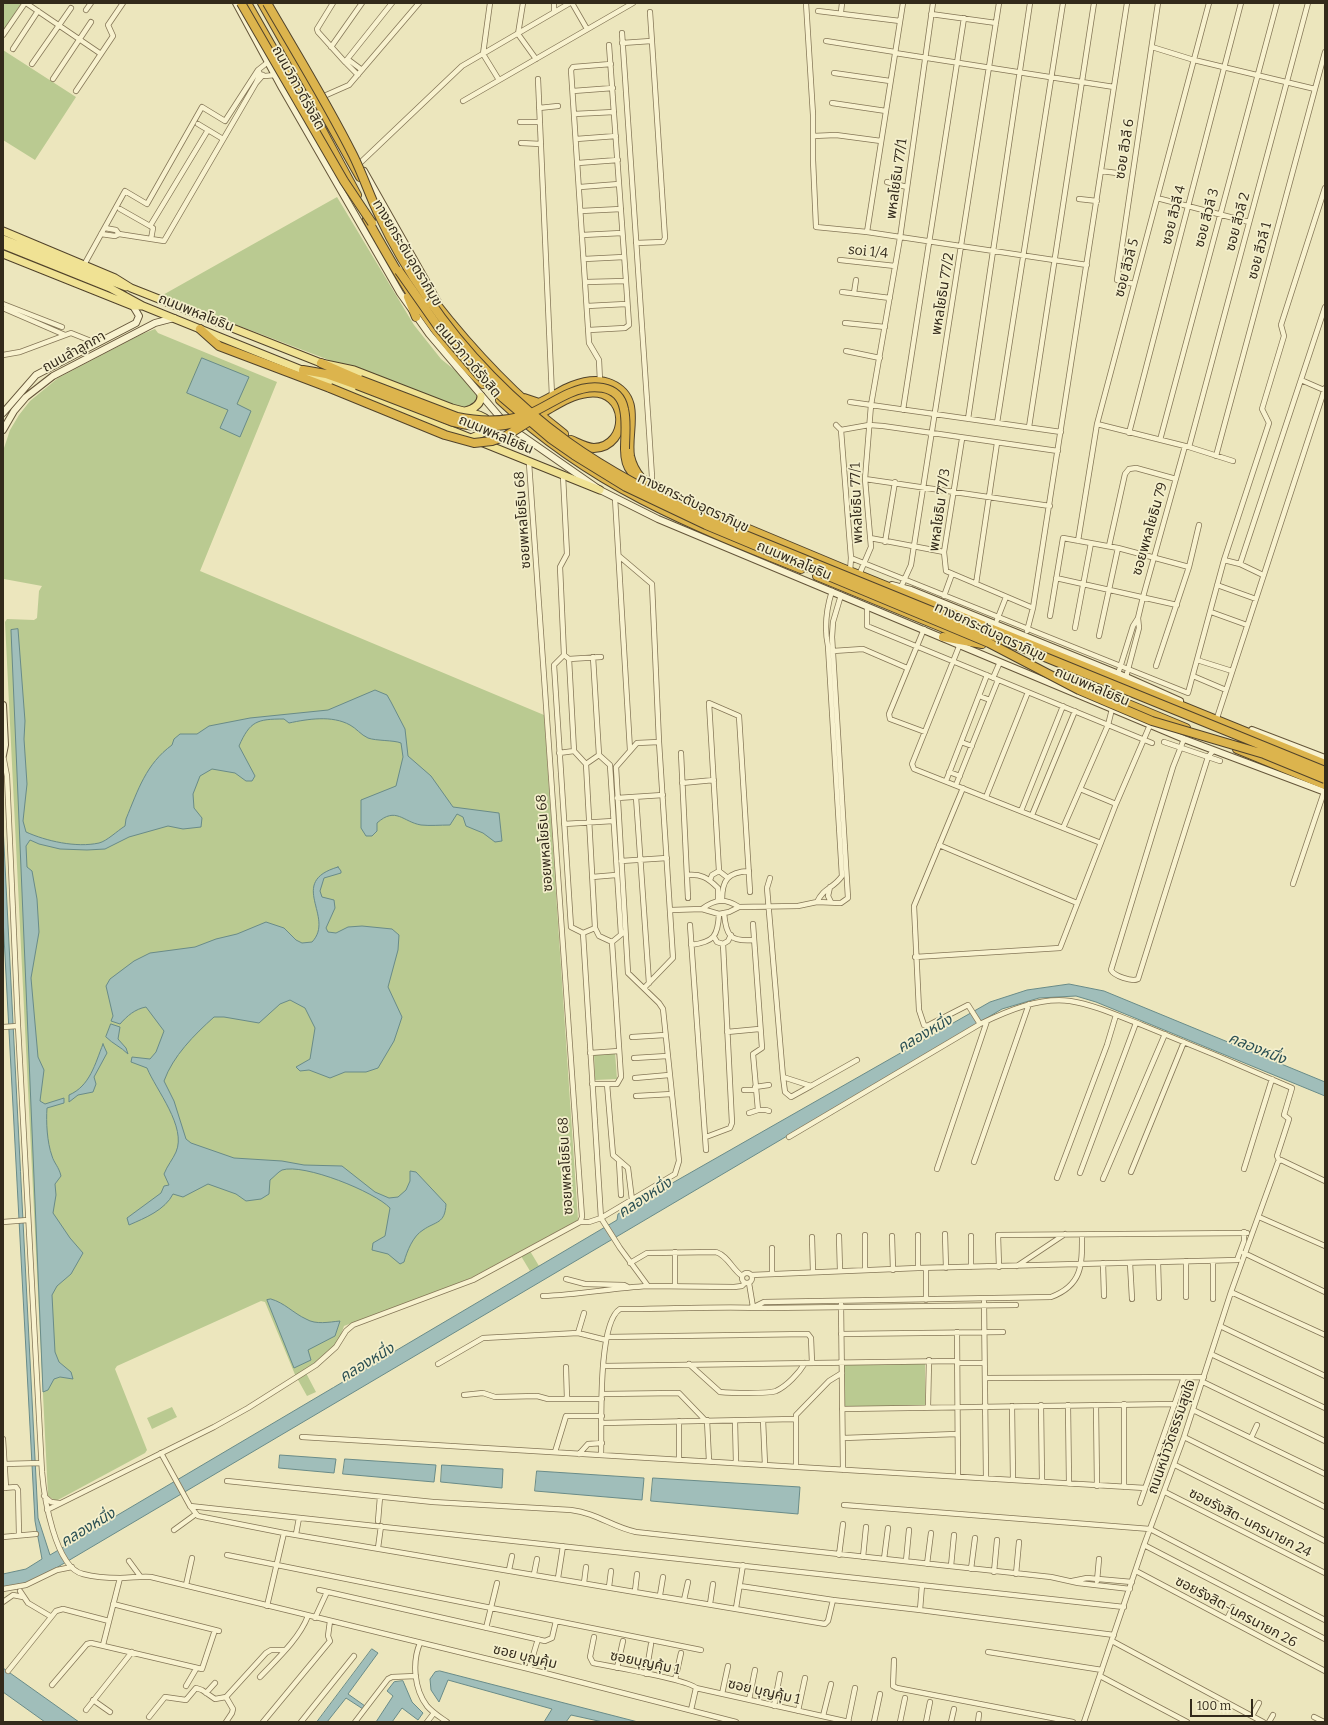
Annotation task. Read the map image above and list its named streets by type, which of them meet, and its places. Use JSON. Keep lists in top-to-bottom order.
{
  "streets": {
    "highway": ["ถนนวิภาวดีรังสิต", "ทางยกระดับอุตราภิมุข", "ถนนพหลโยธิน"],
    "main road": ["ถนนลำลูกกา"],
    "street": [
      "ซอย สีวลี 6",
      "พหลโยธิน 77/1",
      "ซอย สีวลี 4",
      "ซอย สีวลี 3",
      "ซอย สีวลี 2",
      "ซอย สีวลี 1",
      "soi 1/4",
      "ซอย สีวลี 5",
      "พหลโยธิน 77/2",
      "พหลโยธิน 77/3",
      "ซอยพหลโยธิน 68",
      "ซอยพหลโยธิน 79",
      "ถนนหน้าวัดธรรมสุขใจ",
      "ซอยรังสิต-นครนายก 24",
      "ซอยรังสิต-นครนายก 26",
      "ซอย บุญคุ้ม",
      "ซอยบุญคุ้ม 1",
      "ซอย บุญคุ้ม 1"
    ]
  },
  "crossings": [
    ["ถนนวิภาวดีรังสิต", "ถนนพหลโยธิน"],
    ["ซอย สีวลี 6", "ซอย สีวลี 5"],
    ["พหลโยธิน 77/1", "soi 1/4"],
    ["พหลโยธิน 77/1", "ถนนพหลโยธิน"],
    ["ซอย สีวลี 2", "ซอยพหลโยธิน 79"],
    ["พหลโยธิน 77/2", "ถนนพหลโยธิน"],
    ["ถนนพหลโยธิน", "ถนนลำลูกกา"],
    ["ถนนพหลโยธิน", "ซอยพหลโยธิน 68"],
    ["ถนนพหลโยธิน", "ซอยพหลโยธิน 79"],
    ["ถนนหน้าวัดธรรมสุขใจ", "ซอยรังสิต-นครนายก 24"],
    ["ถนนหน้าวัดธรรมสุขใจ", "ซอยรังสิต-นครนายก 26"],
    ["ซอยบุญคุ้ม 1", "ซอย บุญคุ้ม 1"]
  ],
  "water": ["คลองหนึ่ง"],
  "scale_bar": "100 m"
}
